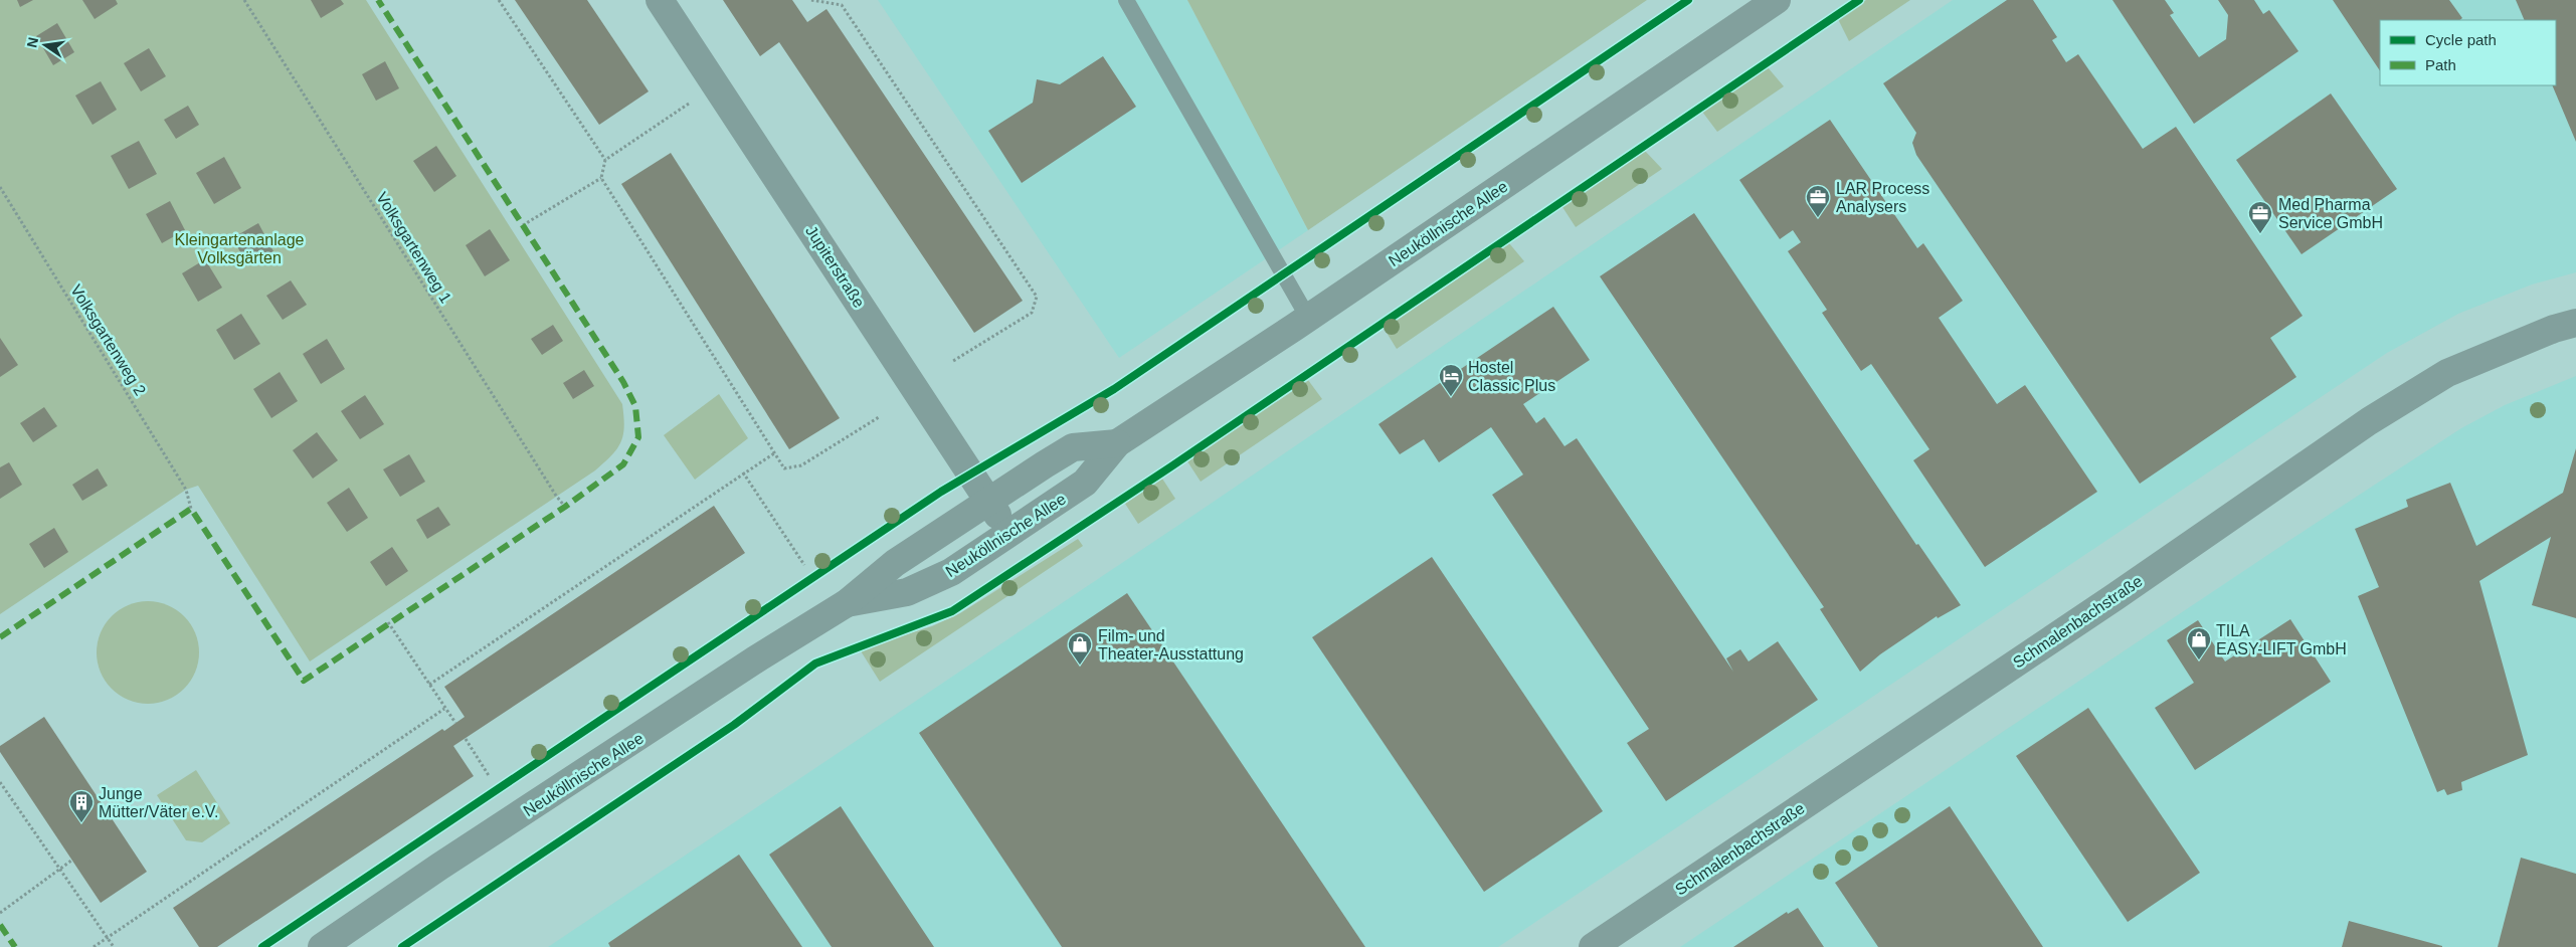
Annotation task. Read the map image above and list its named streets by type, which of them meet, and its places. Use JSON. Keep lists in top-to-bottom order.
{
  "streets": {
    "street": ["Neuköllnische Allee", "Jupiterstraße", "Schmalenbachstraße"],
    "path": ["Volksgartenweg 1", "Volksgartenweg 2"]
  },
  "crossings": [
    ["Neuköllnische Allee", "Jupiterstraße"]
  ],
  "parks": ["Kleingartenanlage Volksgärten"],
  "places": {
    "office": ["LAR Process Analysers", "Med Pharma Service GmbH"],
    "hotel": ["Hostel Classic Plus"],
    "shop": ["TILA EASY-LIFT GmbH", "Film- und Theater-Ausstattung"],
    "building": ["Junge Mütter/Väter e.V."]
  },
  "legend": ["Cycle path", "Path"],
  "north": "left"
}
